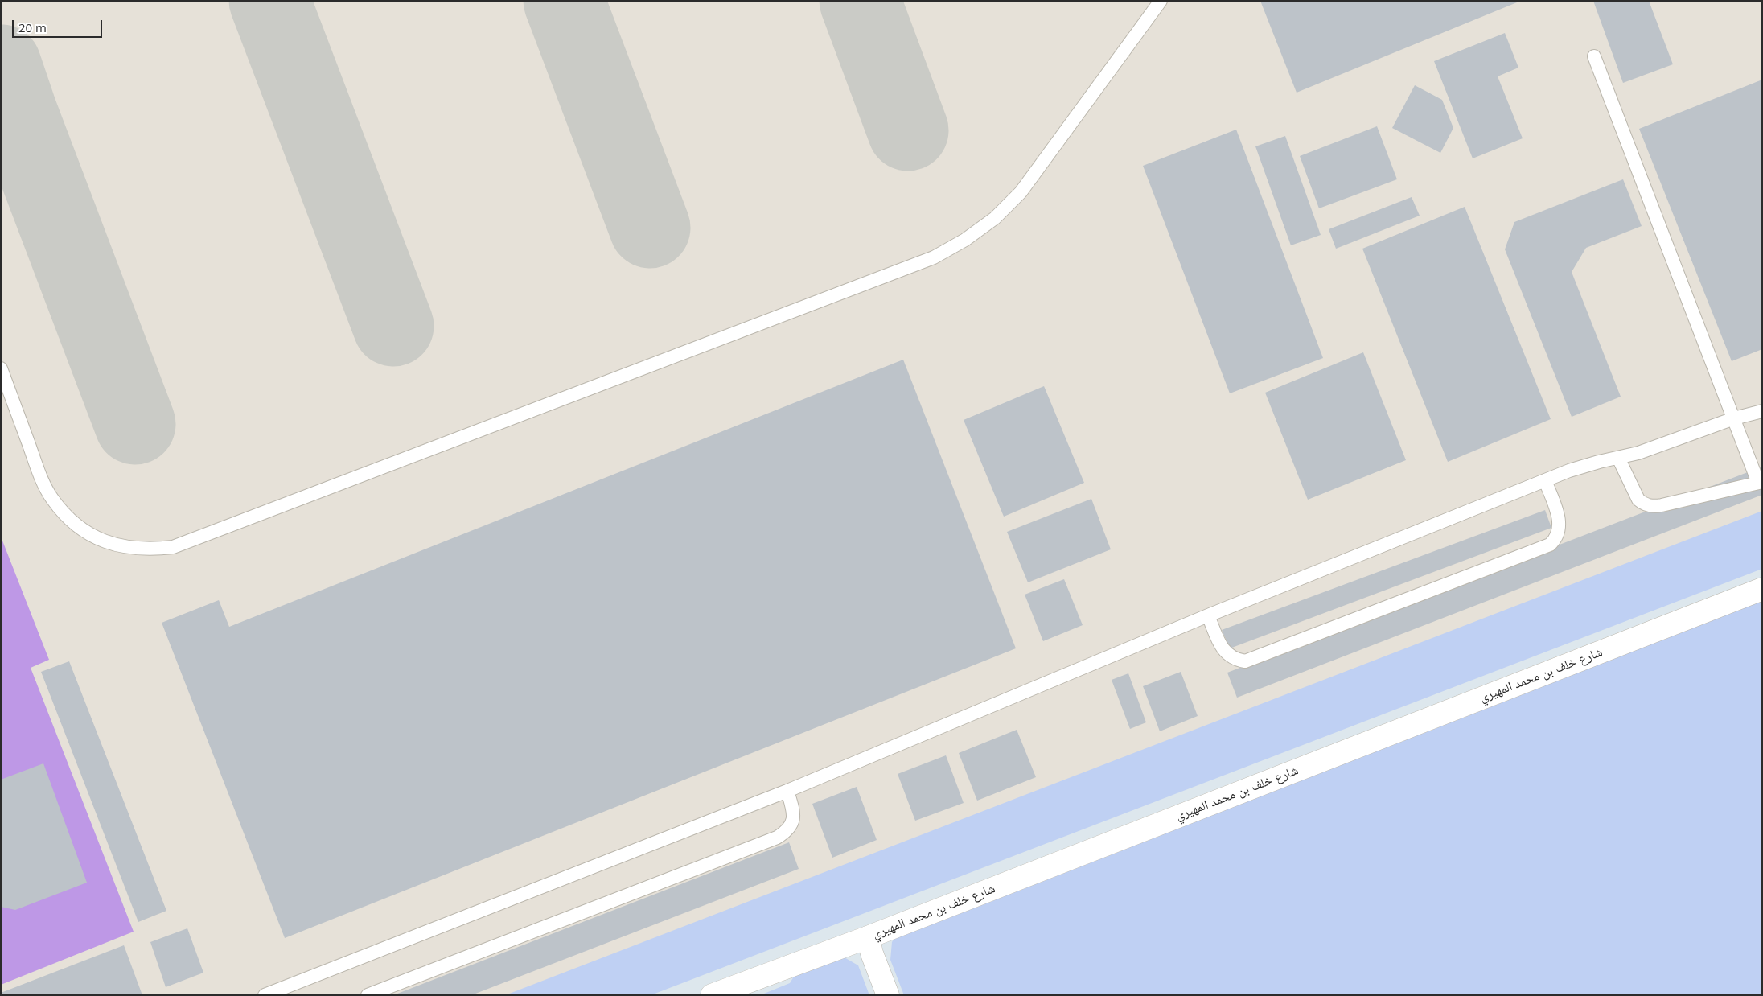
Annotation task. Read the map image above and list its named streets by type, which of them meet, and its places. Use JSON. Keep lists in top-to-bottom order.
{
  "streets": {
    "street": ["شارع خلف بن محمد المهيري"]
  },
  "scale_bar": "20 m"
}
